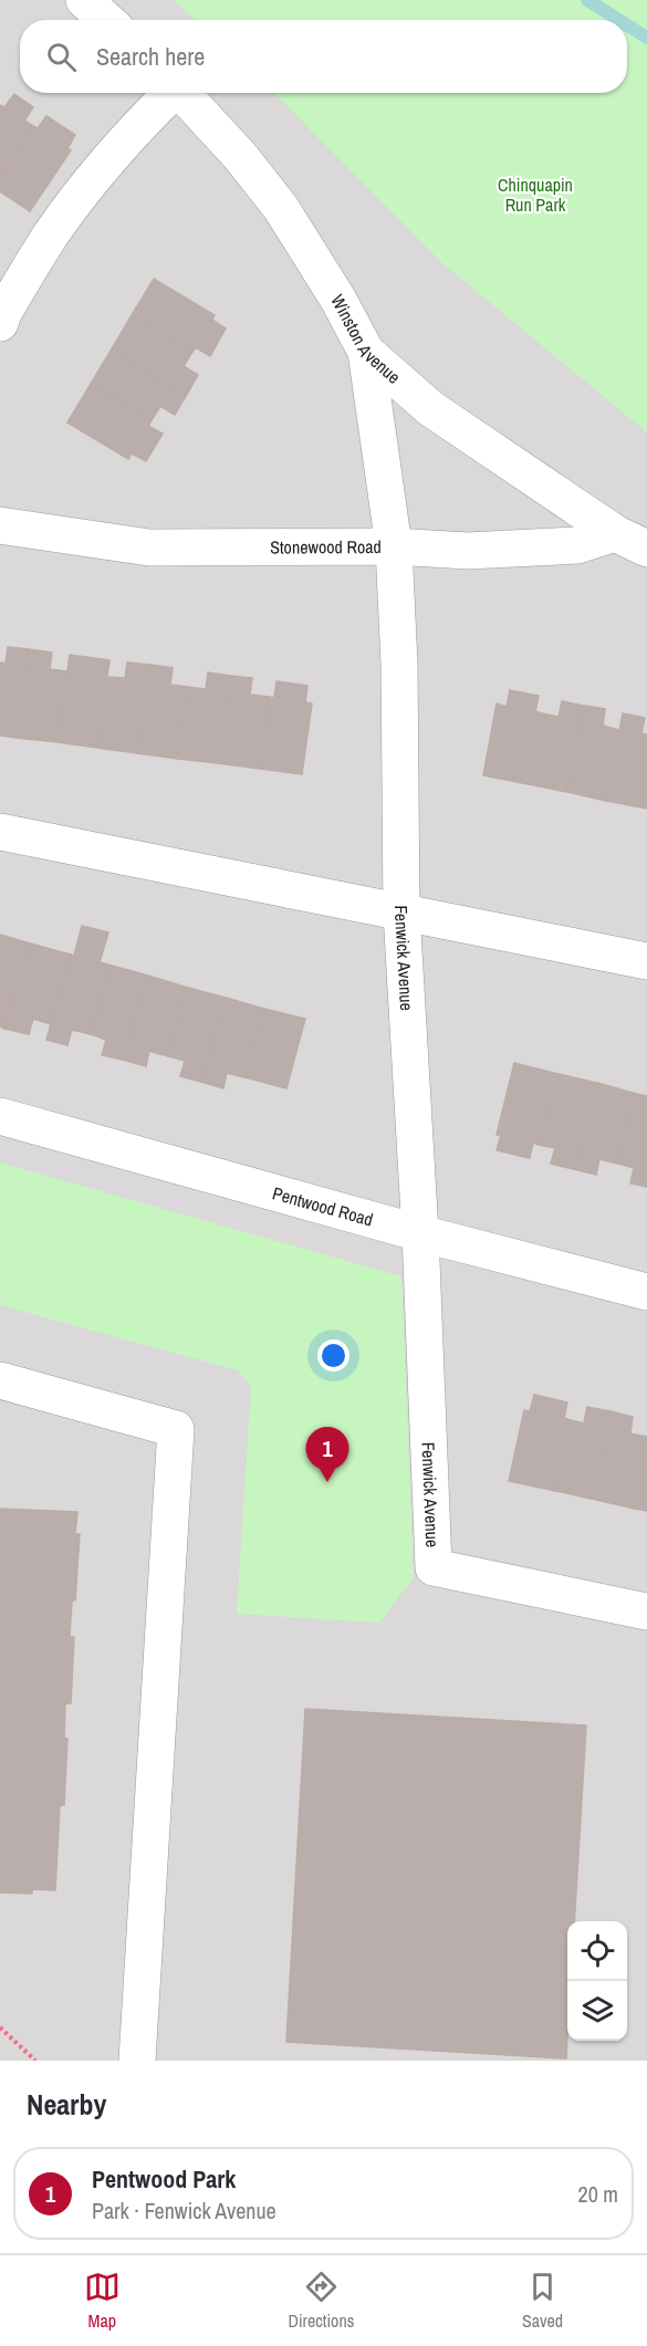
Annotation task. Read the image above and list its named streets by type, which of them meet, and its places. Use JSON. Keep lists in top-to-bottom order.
{
  "streets": {
    "street": [
      "Winston Avenue",
      "Stonewood Road",
      "Fenwick Avenue",
      "Pentwood Road"
    ]
  },
  "crossings": [
    ["Winston Avenue", "Stonewood Road"],
    ["Winston Avenue", "Fenwick Avenue"],
    ["Stonewood Road", "Fenwick Avenue"],
    ["Fenwick Avenue", "Pentwood Road"]
  ],
  "parks": ["Chinquapin Run Park"],
  "page": {
    "search": "Search here",
    "pins": "1",
    "heading": "Nearby",
    "list": [
      {
        "mark": "1",
        "name": "Pentwood Park",
        "note": "Park · Fenwick Avenue",
        "value": "20 m"
      }
    ],
    "nav": ["Map", "Directions", "Saved"]
  }
}
